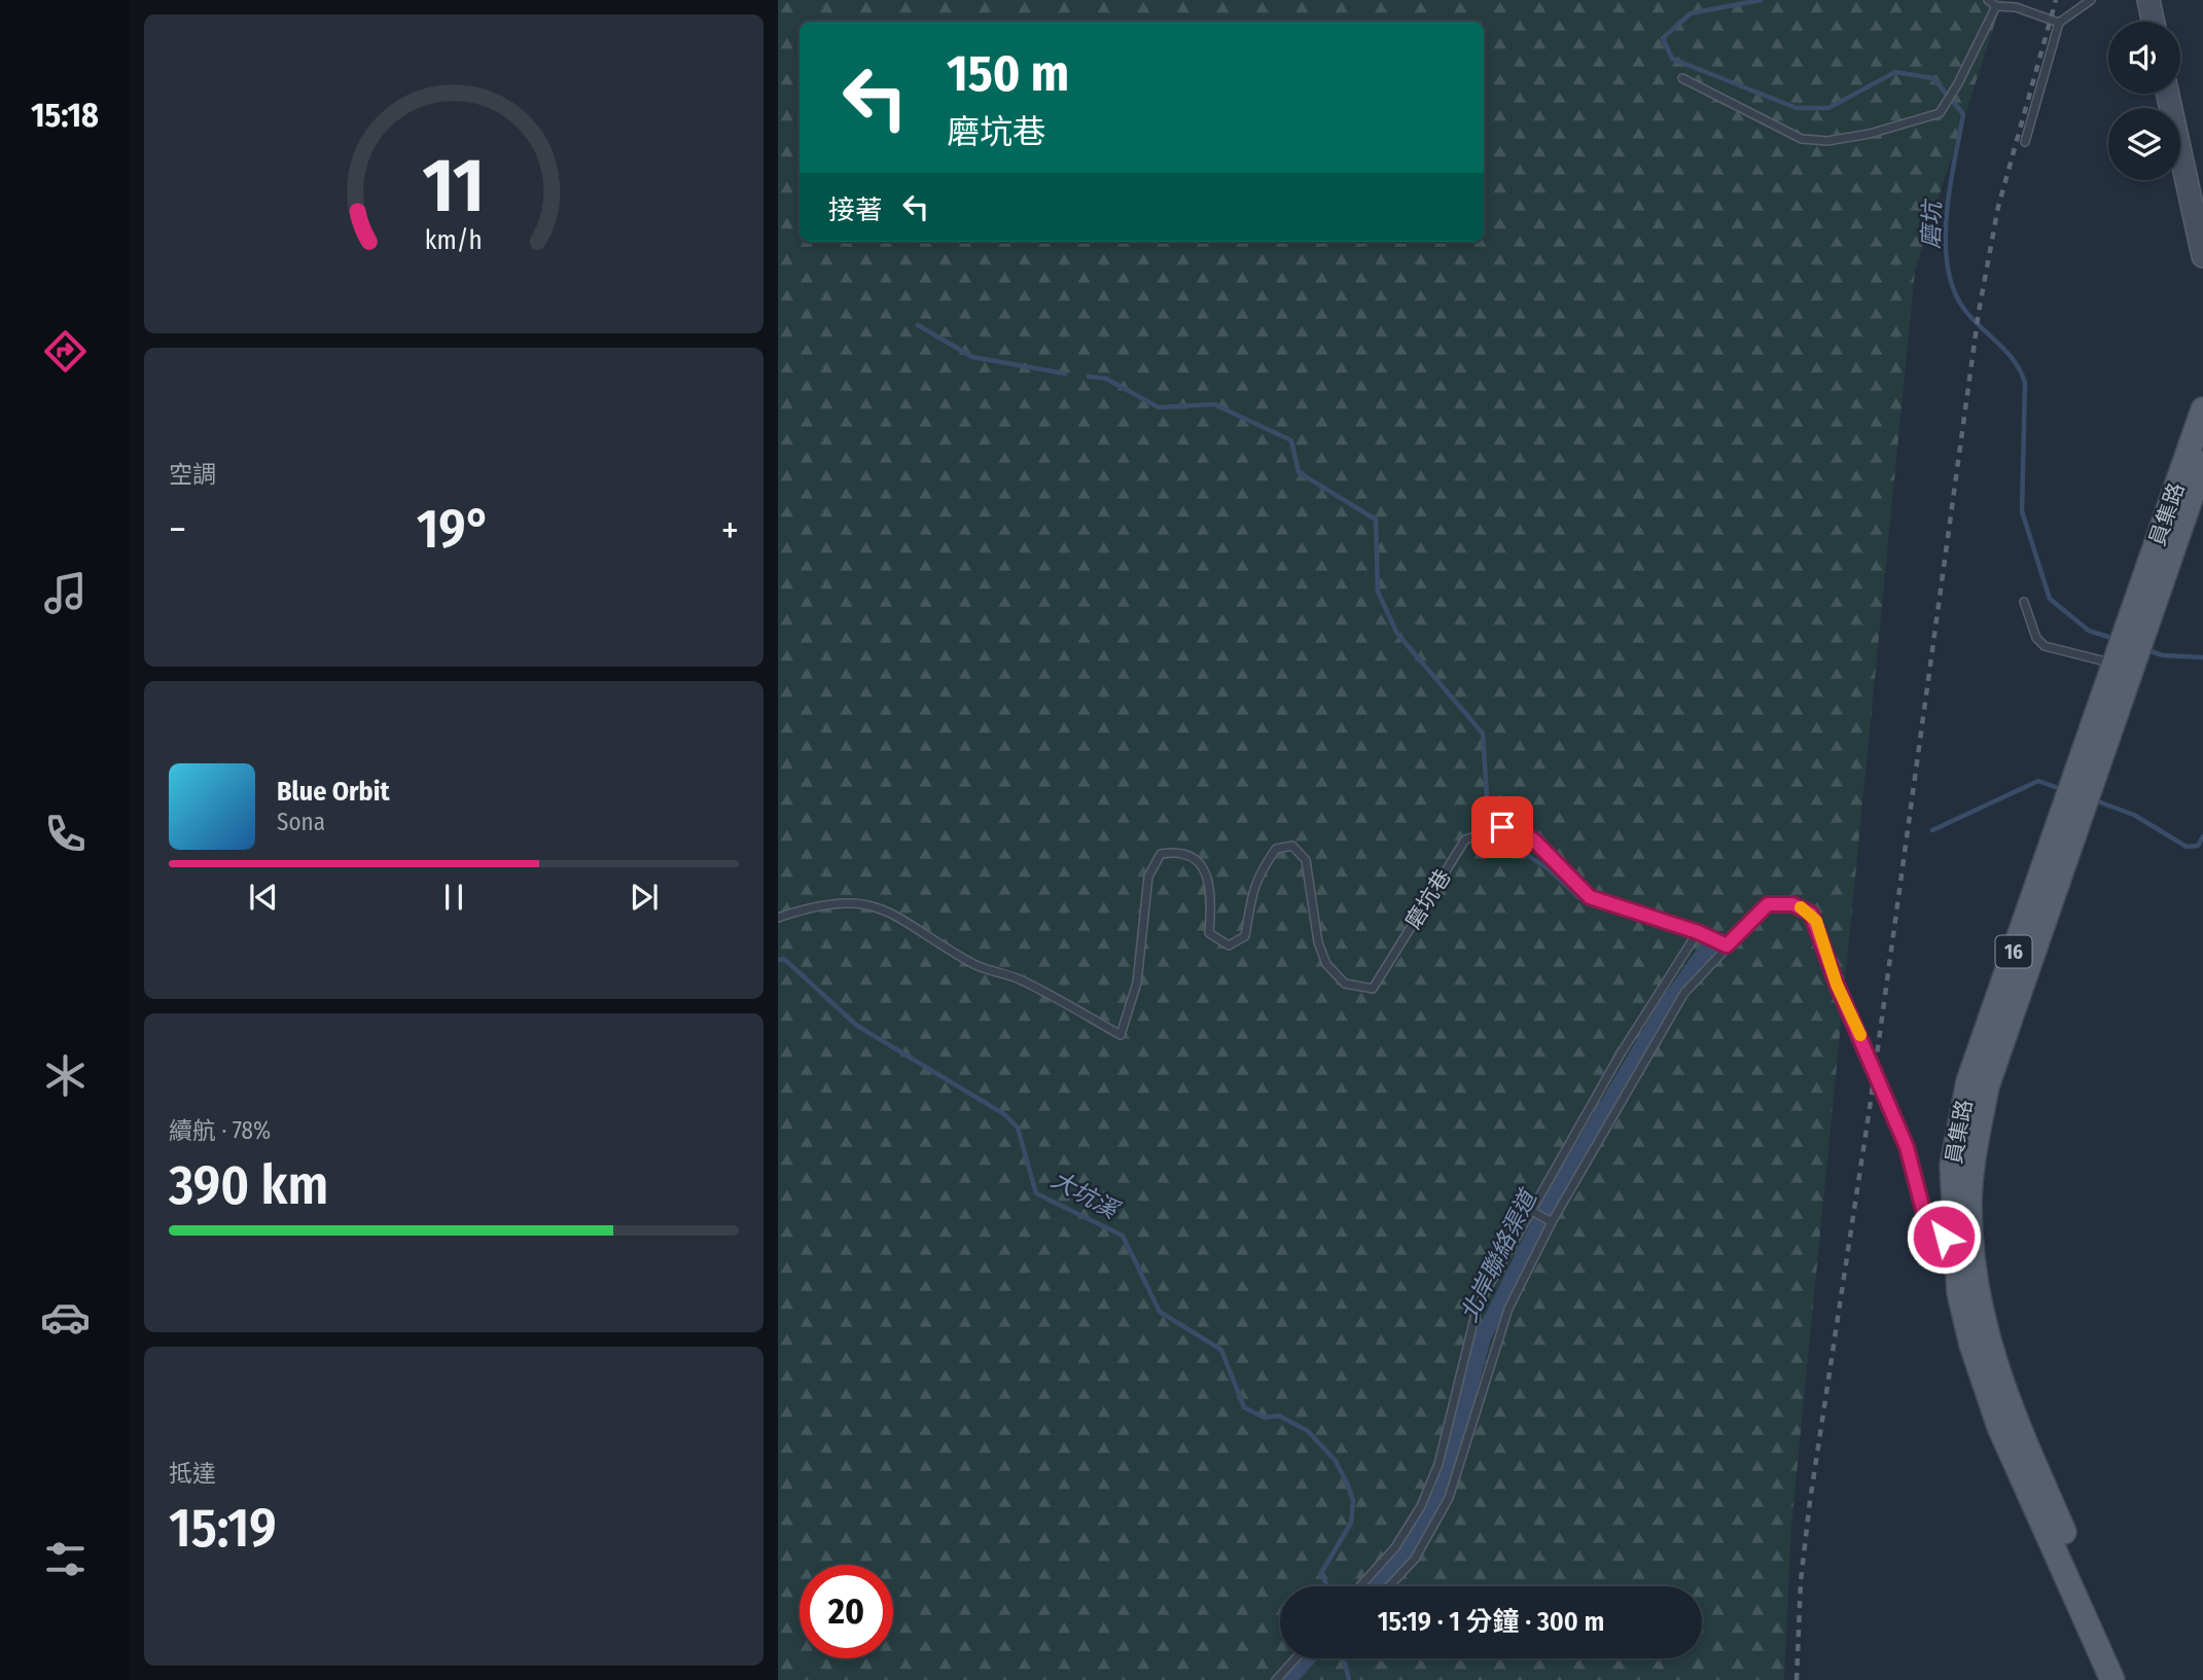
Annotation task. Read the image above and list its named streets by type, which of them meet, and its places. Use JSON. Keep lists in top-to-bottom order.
{
  "streets": {
    "main road": ["員集路", "16"],
    "lane": ["磨坑巷"]
  },
  "crossings": [
    ["員集路", "16"]
  ],
  "water": ["磨坑", "大坑溪", "北岸聯絡渠道"],
  "page": {
    "tabs": "15:18",
    "turn": ["150 m", "磨坑巷"],
    "then": "接著",
    "tile": [
      "空調",
      ["續航 · 78%", "390 km"],
      ["抵達", "15:19"]
    ],
    "heat": ["−", "19°", "+"],
    "song": ["Blue Orbit", "Sona"],
    "limit": "20",
    "trip": "15:19 · 1 分鐘 · 300 m",
    "gauge": ["11", "km/h"]
  }
}
